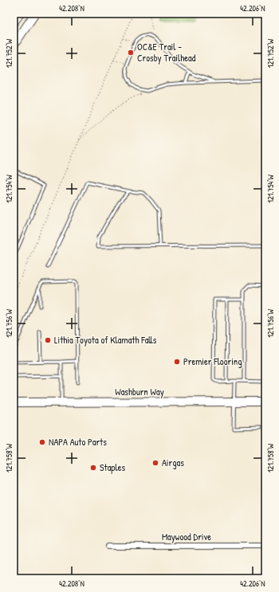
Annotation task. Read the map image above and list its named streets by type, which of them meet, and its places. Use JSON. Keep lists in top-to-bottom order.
{
  "streets": {
    "main road": ["Washburn Way"],
    "street": ["Maywood Drive"]
  },
  "places": [
    "OC&E Trail - Crosby Trailhead",
    "Lithia Toyota of Klamath Falls",
    "Premier Flooring",
    "NAPA Auto Parts",
    "Airgas",
    "Staples"
  ],
  "coordinates": [
    "42.208°N",
    "42.206°N",
    "121.752°W",
    "121.754°W",
    "121.756°W",
    "121.758°W"
  ]
}
